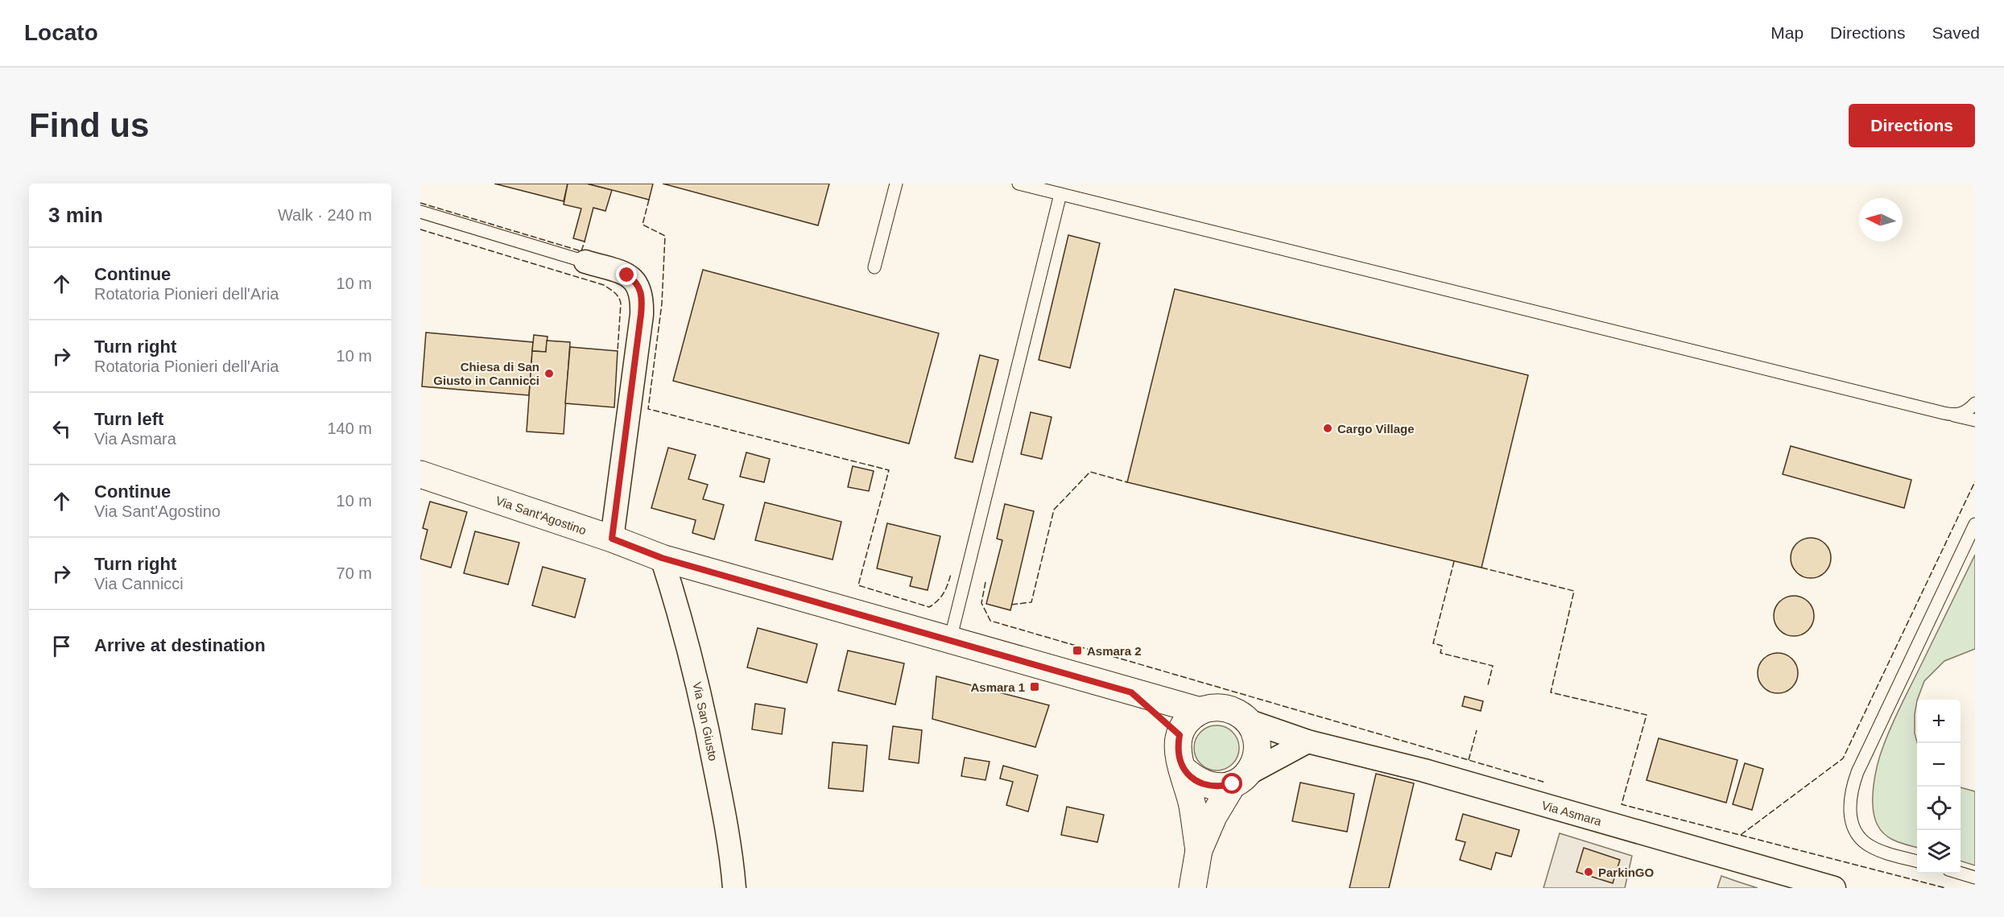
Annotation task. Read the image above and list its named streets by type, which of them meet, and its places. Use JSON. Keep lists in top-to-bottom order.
{
  "streets": {
    "street": ["Via Sant'Agostino", "Via San Giusto", "Via Asmara"]
  },
  "crossings": [
    ["Via Sant'Agostino", "Via San Giusto"]
  ],
  "places": {
    "other": ["Chiesa di San Giusto in Cannicci", "Cargo Village", "ParkinGO"],
    "transit": ["Asmara 2", "Asmara 1"]
  },
  "north": "left",
  "page": {
    "header": "Locato",
    "nav": ["Map", "Directions", "Saved"],
    "buttons": "Directions",
    "title": "Find us",
    "heading": ["3 min", "Walk · 240 m"],
    "list": [
      ["Continue", "Rotatoria Pionieri dell'Aria", "10 m"],
      ["Turn right", "Rotatoria Pionieri dell'Aria", "10 m"],
      ["Turn left", "Via Asmara", "140 m"],
      ["Continue", "Via Sant'Agostino", "10 m"],
      ["Turn right", "Via Cannicci", "70 m"],
      "Arrive at destination"
    ],
    "map_buttons": ["+", "−"]
  }
}
